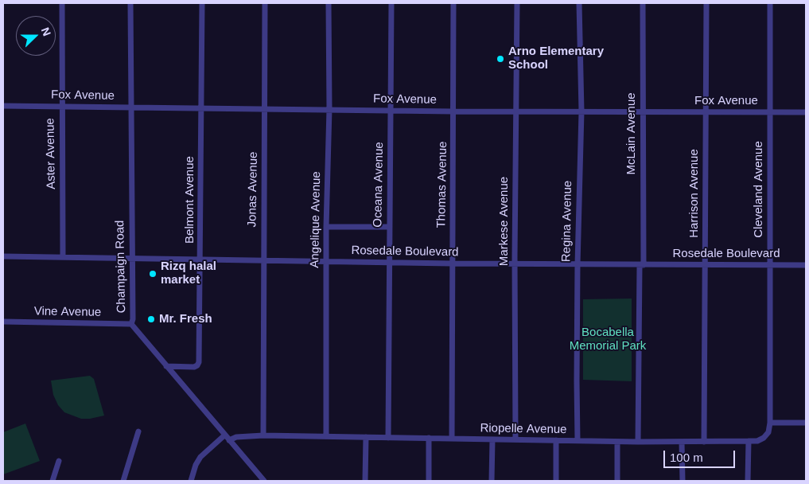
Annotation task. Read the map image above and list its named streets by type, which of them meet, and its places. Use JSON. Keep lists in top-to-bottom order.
{
  "streets": {
    "street": [
      "Fox Avenue",
      "McLain Avenue",
      "Aster Avenue",
      "Oceana Avenue",
      "Thomas Avenue",
      "Jonas Avenue",
      "Cleveland Avenue",
      "Harrison Avenue",
      "Belmont Avenue",
      "Angelique Avenue",
      "Markese Avenue",
      "Regina Avenue",
      "Rosedale Boulevard",
      "Champaign Road",
      "Vine Avenue",
      "Riopelle Avenue"
    ]
  },
  "crossings": [
    ["Fox Avenue", "McLain Avenue"],
    ["Fox Avenue", "Aster Avenue"],
    ["Fox Avenue", "Oceana Avenue"],
    ["Fox Avenue", "Thomas Avenue"],
    ["Fox Avenue", "Jonas Avenue"],
    ["Fox Avenue", "Cleveland Avenue"],
    ["Fox Avenue", "Harrison Avenue"],
    ["Fox Avenue", "Belmont Avenue"],
    ["Fox Avenue", "Angelique Avenue"],
    ["Fox Avenue", "Markese Avenue"],
    ["Fox Avenue", "Regina Avenue"],
    ["Fox Avenue", "Champaign Road"],
    ["McLain Avenue", "Rosedale Boulevard"],
    ["McLain Avenue", "Riopelle Avenue"],
    ["Aster Avenue", "Rosedale Boulevard"],
    ["Oceana Avenue", "Rosedale Boulevard"],
    ["Oceana Avenue", "Riopelle Avenue"],
    ["Thomas Avenue", "Rosedale Boulevard"],
    ["Thomas Avenue", "Riopelle Avenue"],
    ["Jonas Avenue", "Rosedale Boulevard"],
    ["Jonas Avenue", "Riopelle Avenue"],
    ["Cleveland Avenue", "Rosedale Boulevard"],
    ["Cleveland Avenue", "Riopelle Avenue"],
    ["Harrison Avenue", "Rosedale Boulevard"],
    ["Harrison Avenue", "Riopelle Avenue"],
    ["Belmont Avenue", "Rosedale Boulevard"],
    ["Belmont Avenue", "Champaign Road"],
    ["Angelique Avenue", "Rosedale Boulevard"],
    ["Angelique Avenue", "Riopelle Avenue"],
    ["Markese Avenue", "Rosedale Boulevard"],
    ["Markese Avenue", "Riopelle Avenue"],
    ["Regina Avenue", "Rosedale Boulevard"],
    ["Regina Avenue", "Riopelle Avenue"],
    ["Rosedale Boulevard", "Champaign Road"],
    ["Champaign Road", "Vine Avenue"],
    ["Champaign Road", "Riopelle Avenue"]
  ],
  "parks": ["Bocabella Memorial Park"],
  "places": ["Arno Elementary School", "Rizq halal market", "Mr. Fresh"],
  "scale_bar": "100 m",
  "north": "right"
}
